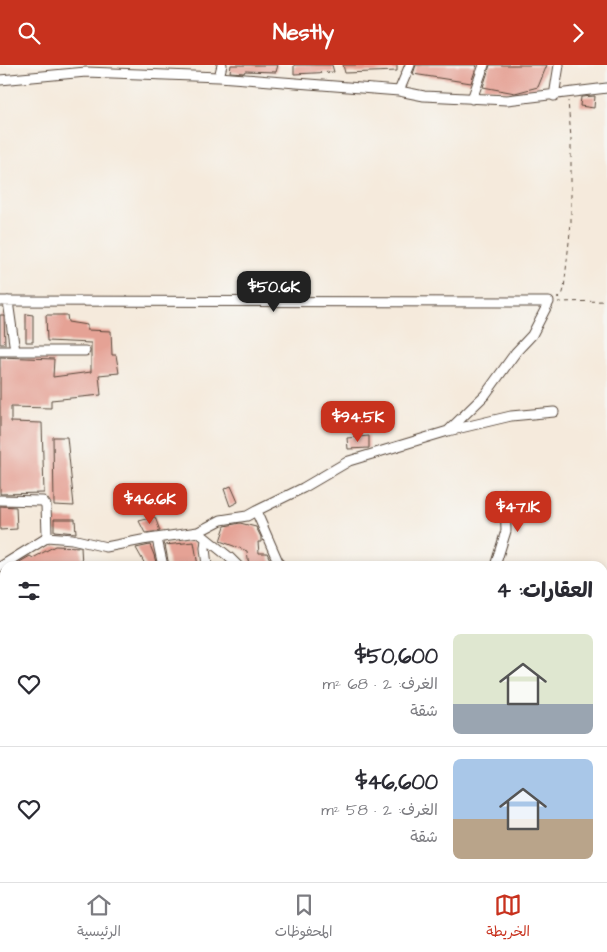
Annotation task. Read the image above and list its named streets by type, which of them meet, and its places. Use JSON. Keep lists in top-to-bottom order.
{
  "page": {
    "header": "Nestly",
    "price": [
      "$50.6K",
      "$94.5K",
      "$46.6K",
      "$47.1K"
    ],
    "heading": "العقارات: 4",
    "list": [
      {
        "name": "$50,600",
        "note": "الغرف: 2 · 68 m² · شقة"
      },
      {
        "name": "$46,600",
        "note": "الغرف: 2 · 58 m² · شقة"
      }
    ],
    "tabs": ["الخريطة", "المحفوظات", "الرئيسية"]
  }
}
